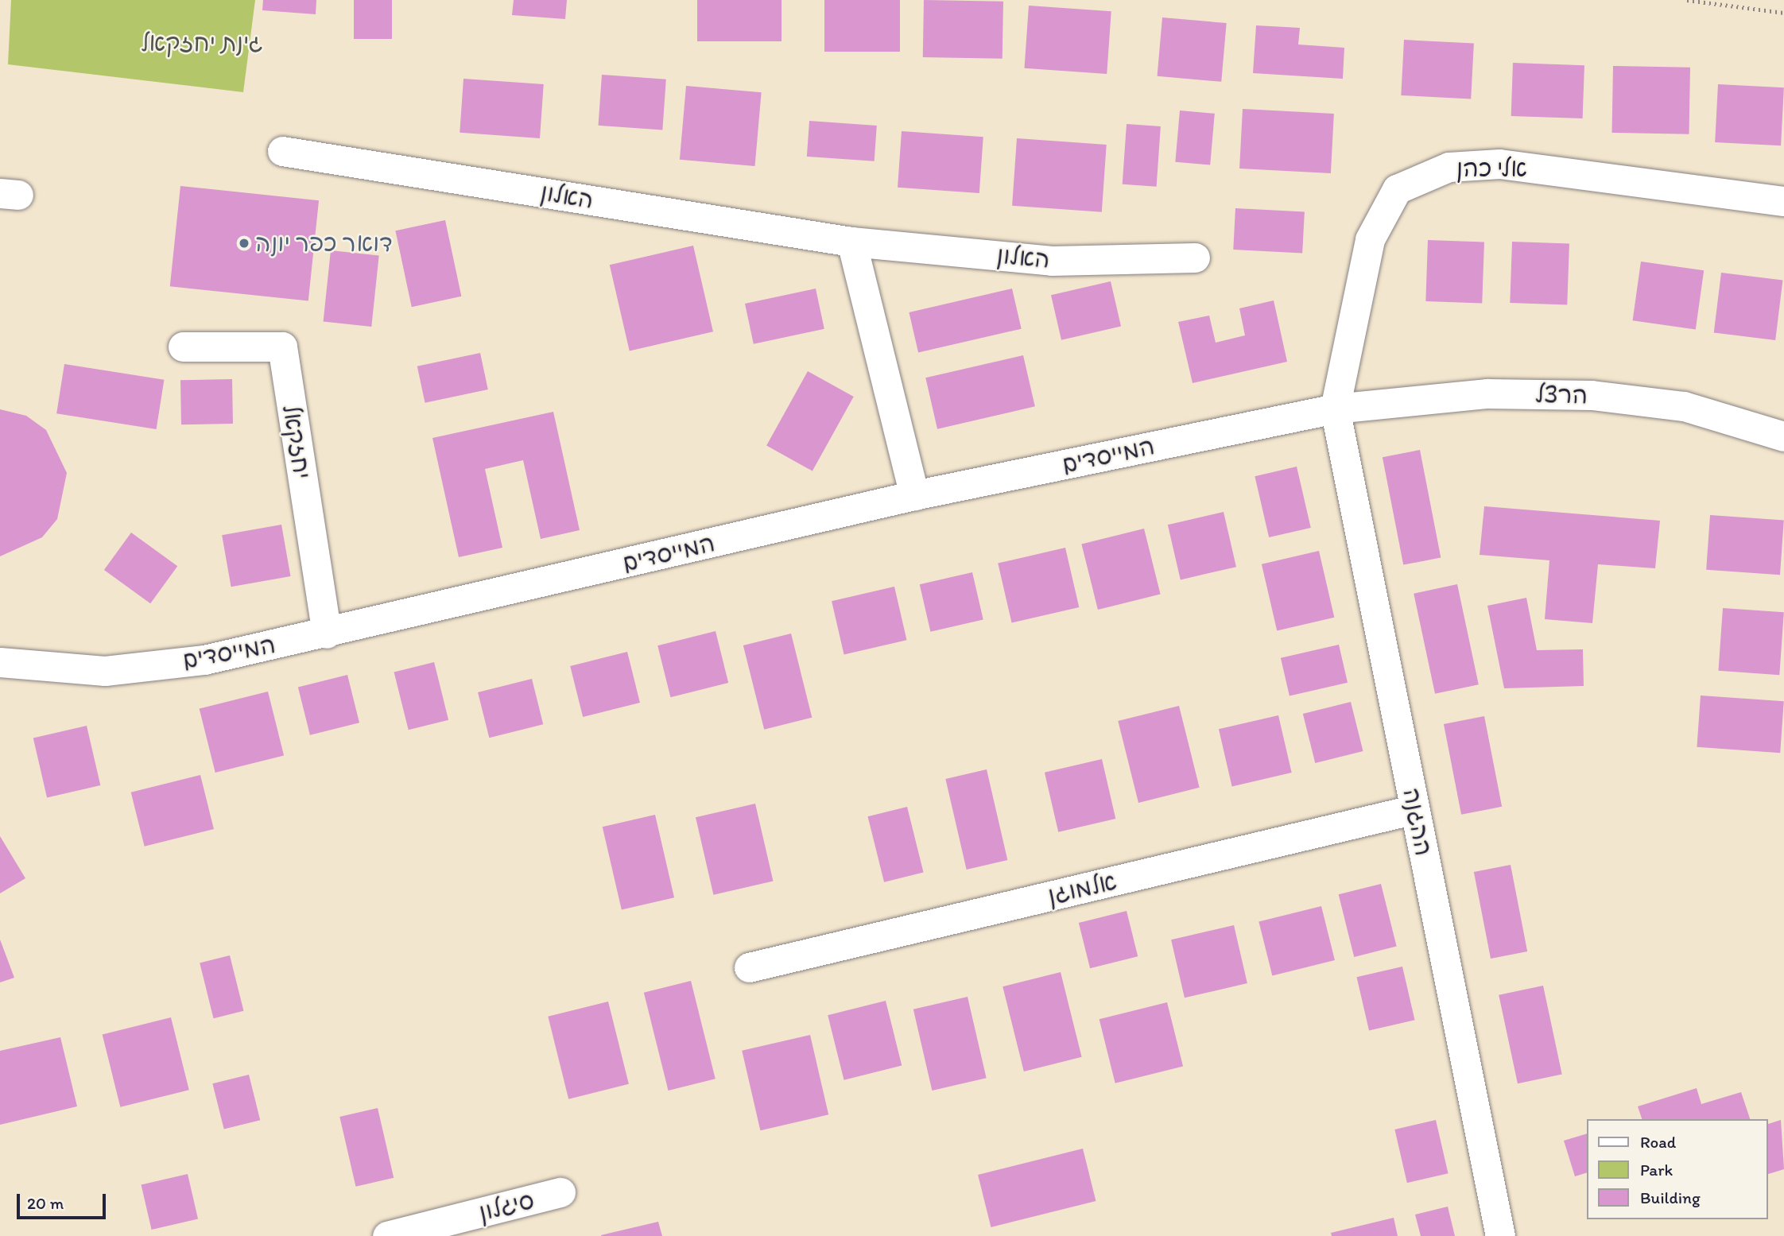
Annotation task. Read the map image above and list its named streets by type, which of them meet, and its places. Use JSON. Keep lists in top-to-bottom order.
{
  "streets": {
    "street": [
      "אלי כהן",
      "האלון",
      "הרצל",
      "יחזקאל",
      "המייסדים",
      "ההגנה",
      "אלמוגן",
      "סיגלון"
    ]
  },
  "crossings": [
    ["אלי כהן", "הרצל"],
    ["אלי כהן", "המייסדים"],
    ["אלי כהן", "ההגנה"],
    ["הרצל", "המייסדים"],
    ["הרצל", "ההגנה"],
    ["יחזקאל", "המייסדים"],
    ["המייסדים", "ההגנה"],
    ["ההגנה", "אלמוגן"]
  ],
  "parks": ["גינת יחזקאל"],
  "places": ["דואר כפר יונה"],
  "legend": ["Road", "Park", "Building"],
  "scale_bar": "20 m"
}
